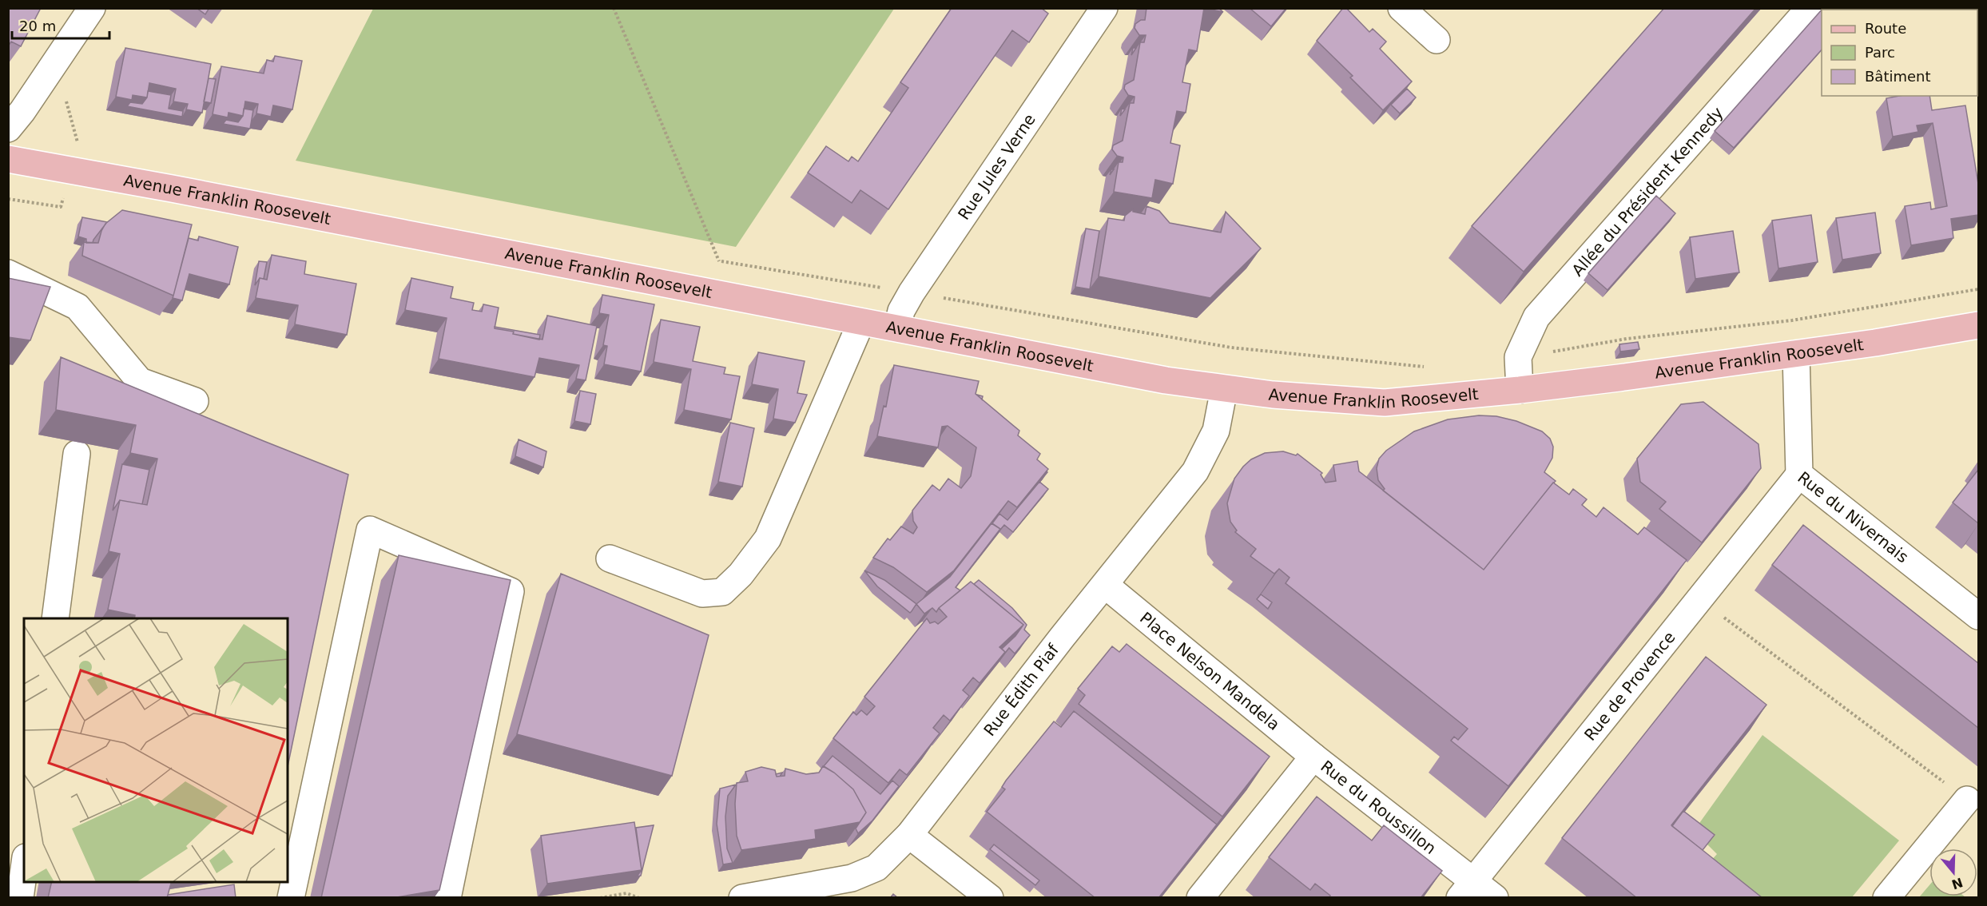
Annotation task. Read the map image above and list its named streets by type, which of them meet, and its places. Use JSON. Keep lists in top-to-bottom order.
{
  "streets": {
    "main road": ["Avenue Franklin Roosevelt"],
    "street": [
      "Rue Jules Verne",
      "Allée du Président Kennedy",
      "Rue du Nivernais",
      "Place Nelson Mandela",
      "Rue de Provence",
      "Rue Édith Piaf",
      "Rue du Roussillon"
    ]
  },
  "crossings": [
    ["Rue Jules Verne", "Avenue Franklin Roosevelt"],
    ["Allée du Président Kennedy", "Avenue Franklin Roosevelt"],
    ["Avenue Franklin Roosevelt", "Rue du Nivernais"],
    ["Avenue Franklin Roosevelt", "Rue Édith Piaf"],
    ["Rue du Nivernais", "Rue de Provence"],
    ["Place Nelson Mandela", "Rue Édith Piaf"],
    ["Place Nelson Mandela", "Rue du Roussillon"],
    ["Rue de Provence", "Rue du Roussillon"]
  ],
  "legend": ["Route", "Parc", "Bâtiment"],
  "scale_bar": "20 m",
  "north": "bottom"
}
